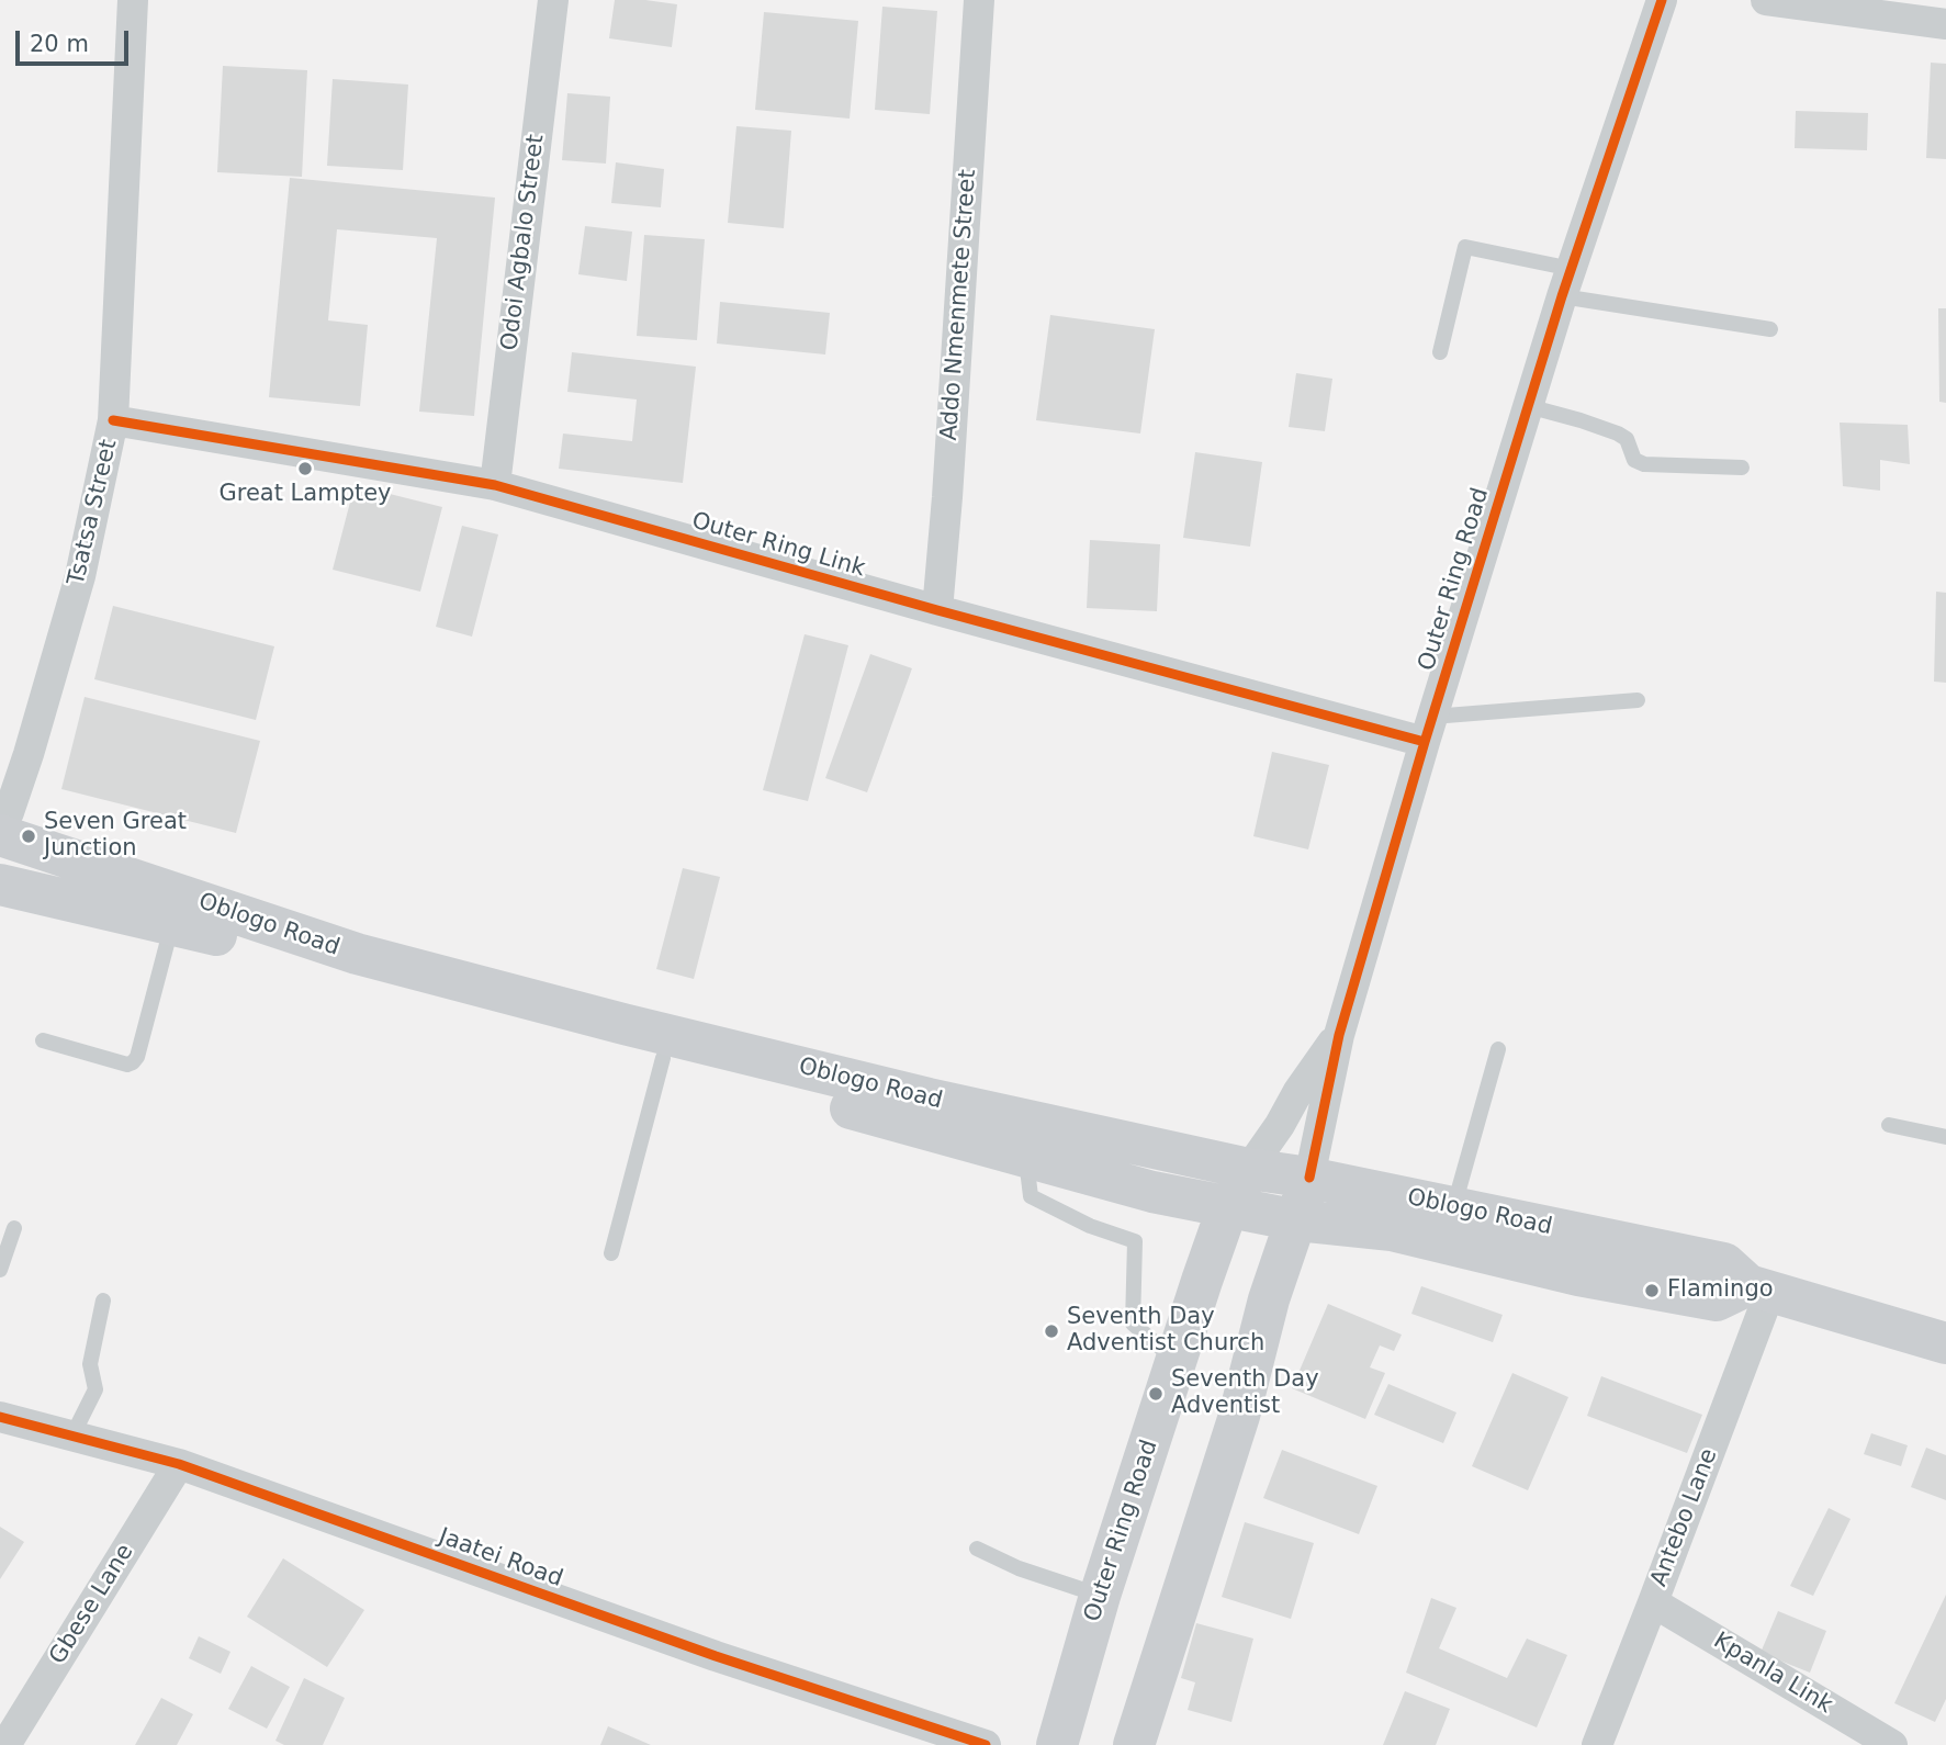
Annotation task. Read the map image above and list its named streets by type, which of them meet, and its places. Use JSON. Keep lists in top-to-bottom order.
{
  "streets": {
    "main road": ["Outer Ring Road", "Oblogo Road"],
    "street": [
      "Odoi Agbalo Street",
      "Addo Nmenmete Street",
      "Tsatsa Street",
      "Outer Ring Link",
      "Antebo Lane",
      "Jaatei Road",
      "Gbese Lane",
      "Kpanla Link"
    ]
  },
  "crossings": [
    ["Odoi Agbalo Street", "Outer Ring Link"],
    ["Addo Nmenmete Street", "Outer Ring Link"],
    ["Tsatsa Street", "Outer Ring Link"],
    ["Tsatsa Street", "Oblogo Road"],
    ["Outer Ring Link", "Outer Ring Road"],
    ["Outer Ring Road", "Oblogo Road"],
    ["Oblogo Road", "Antebo Lane"],
    ["Antebo Lane", "Kpanla Link"],
    ["Jaatei Road", "Gbese Lane"]
  ],
  "places": [
    "Great Lamptey",
    "Seven Great Junction",
    "Flamingo",
    "Seventh Day Adventist Church",
    "Seventh Day Adventist"
  ],
  "scale_bar": "20 m"
}
